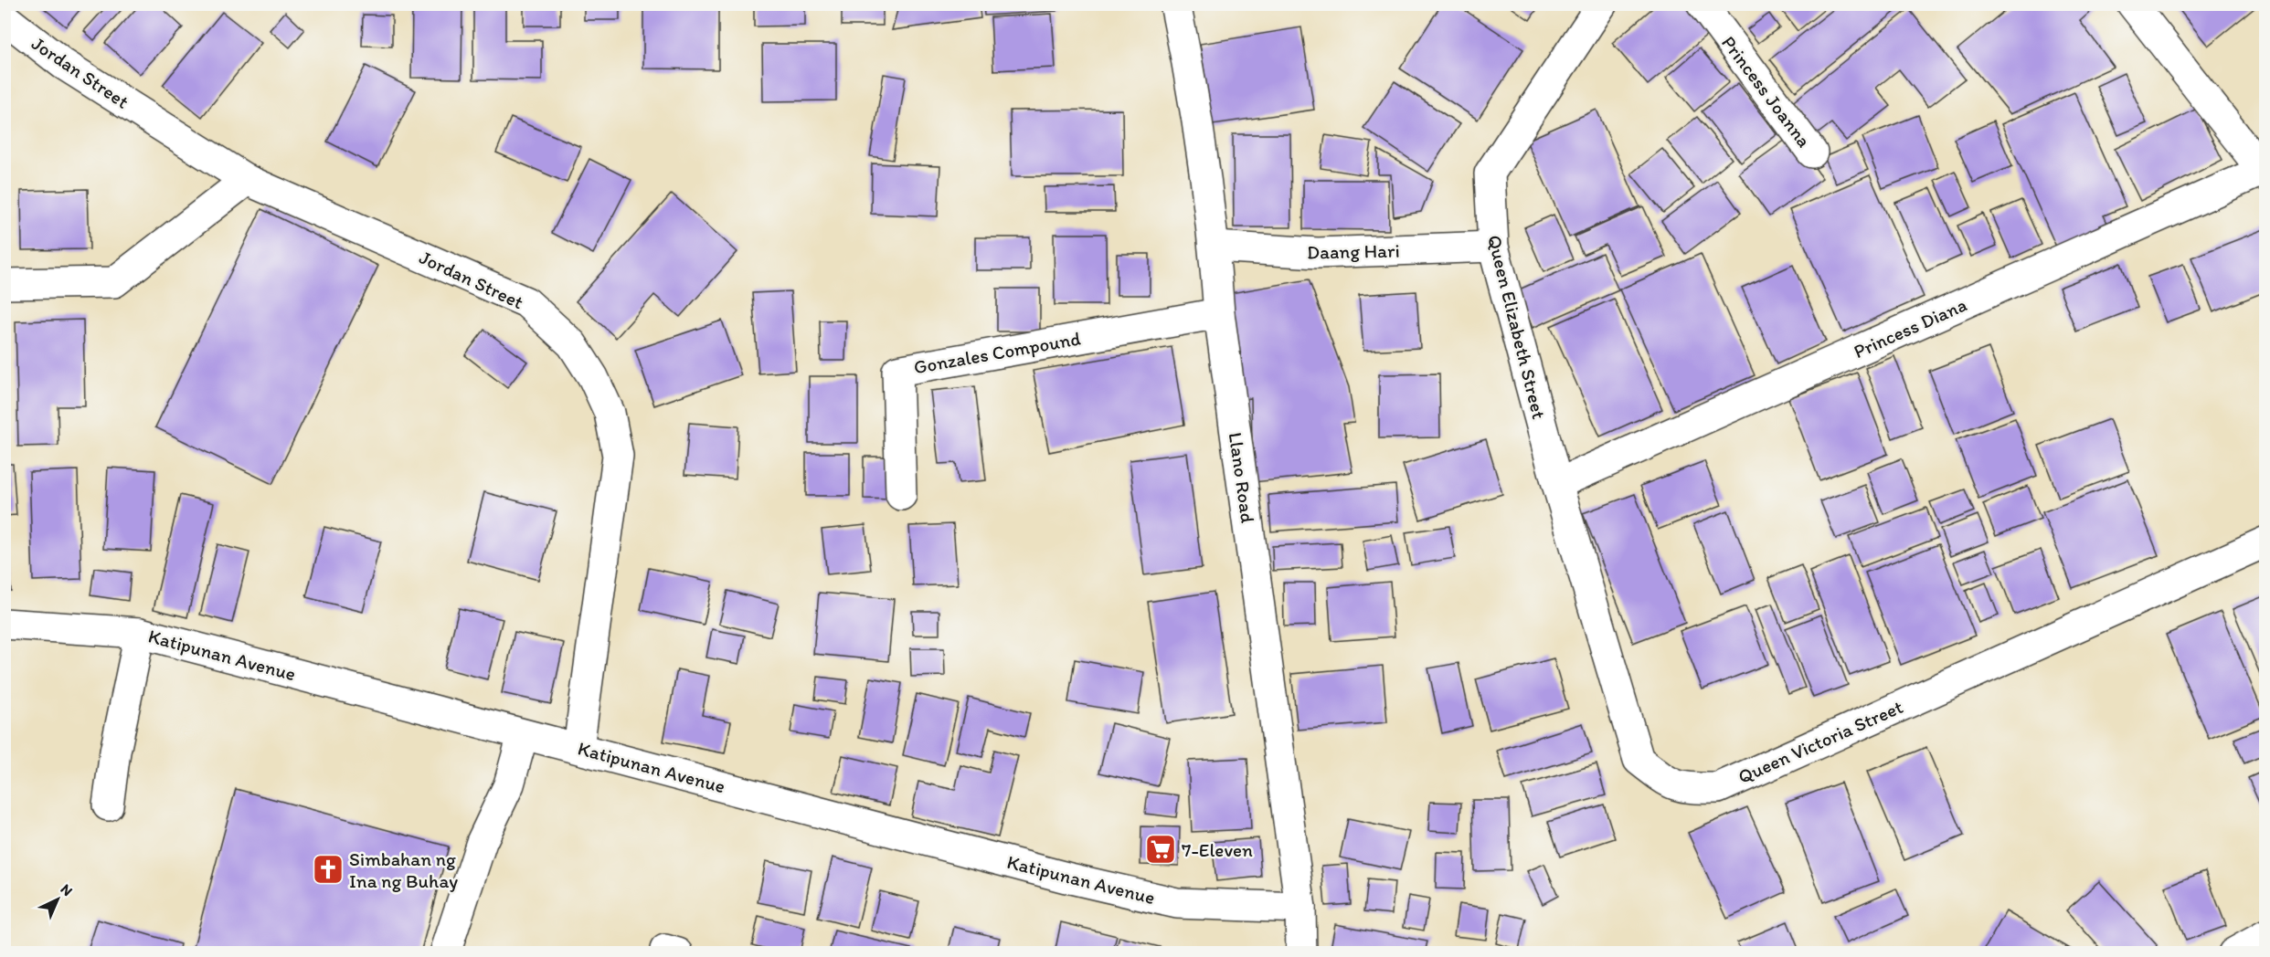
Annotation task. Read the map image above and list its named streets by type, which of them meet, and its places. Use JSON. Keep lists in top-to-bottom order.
{
  "streets": {
    "street": [
      "Jordan Street",
      "Princess Joanna",
      "Daang Hari",
      "Queen Elizabeth Street",
      "Princess Diana",
      "Gonzales Compound",
      "Llano Road",
      "Katipunan Avenue",
      "Queen Victoria Street"
    ]
  },
  "crossings": [
    ["Jordan Street", "Katipunan Avenue"],
    ["Daang Hari", "Queen Elizabeth Street"],
    ["Daang Hari", "Llano Road"],
    ["Queen Elizabeth Street", "Princess Diana"],
    ["Queen Elizabeth Street", "Queen Victoria Street"],
    ["Princess Diana", "Queen Victoria Street"],
    ["Gonzales Compound", "Llano Road"],
    ["Llano Road", "Katipunan Avenue"]
  ],
  "places": {
    "supermarket": ["7-Eleven"],
    "church": ["Simbahan ng Ina ng Buhay"]
  },
  "north": "top right"
}
